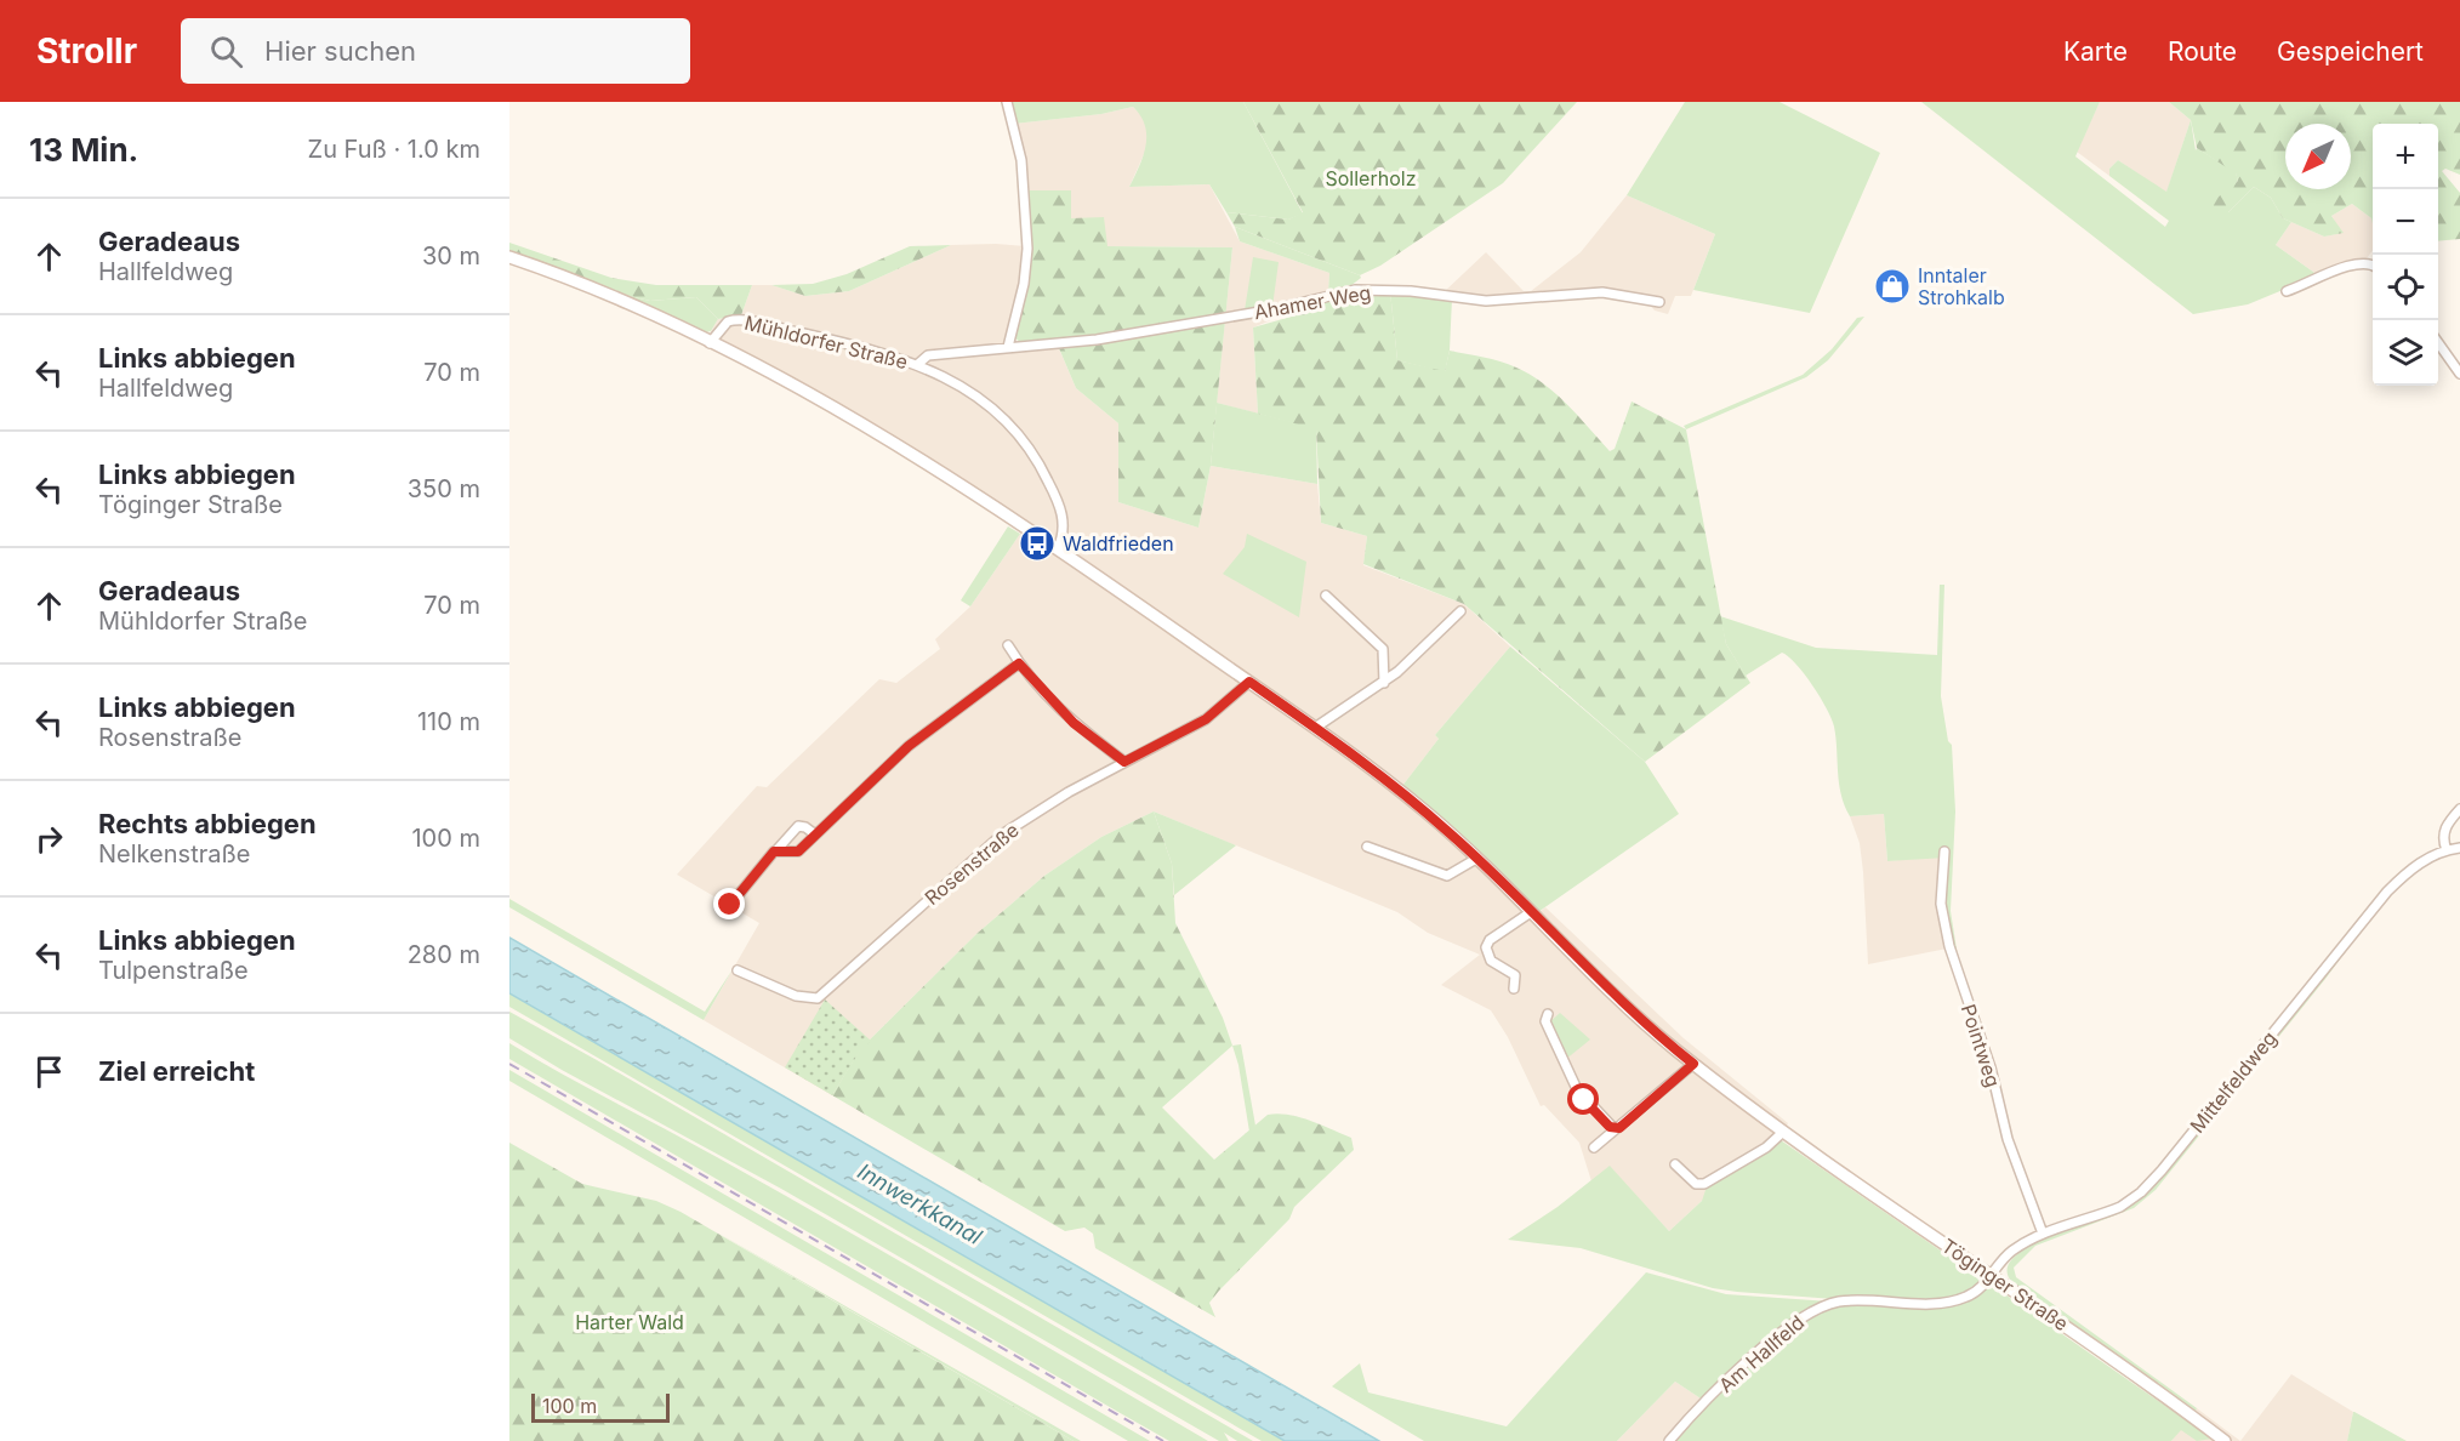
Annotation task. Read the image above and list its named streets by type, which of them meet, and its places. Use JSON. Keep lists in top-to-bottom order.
{
  "streets": {
    "street": [
      "Ahamer Weg",
      "Mühldorfer Straße",
      "Rosenstraße",
      "Pointweg",
      "Mittelfeldweg",
      "Töginger Straße",
      "Am Hallfeld"
    ]
  },
  "crossings": [
    ["Ahamer Weg", "Mühldorfer Straße"],
    ["Mühldorfer Straße", "Rosenstraße"],
    ["Mühldorfer Straße", "Töginger Straße"],
    ["Pointweg", "Mittelfeldweg"],
    ["Mittelfeldweg", "Töginger Straße"],
    ["Mittelfeldweg", "Am Hallfeld"],
    ["Töginger Straße", "Am Hallfeld"]
  ],
  "water": ["Innwerkkanal"],
  "parks": ["Sollerholz", "Harter Wald"],
  "places": {
    "shop": ["Inntaler Strohkalb"],
    "bus stop": ["Waldfrieden"]
  },
  "scale_bar": "100 m",
  "north": "bottom left",
  "page": {
    "header": "Strollr",
    "search": "Hier suchen",
    "nav": ["Karte", "Route", "Gespeichert"],
    "heading": ["13 Min.", "Zu Fuß · 1.0 km"],
    "map_buttons": ["+", "−"],
    "list": [
      ["Geradeaus", "Hallfeldweg", "30 m"],
      ["Links abbiegen", "Hallfeldweg", "70 m"],
      ["Links abbiegen", "Töginger Straße", "350 m"],
      ["Geradeaus", "Mühldorfer Straße", "70 m"],
      ["Links abbiegen", "Rosenstraße", "110 m"],
      ["Rechts abbiegen", "Nelkenstraße", "100 m"],
      ["Links abbiegen", "Tulpenstraße", "280 m"],
      "Ziel erreicht"
    ],
    "scale": "100 m"
  }
}
